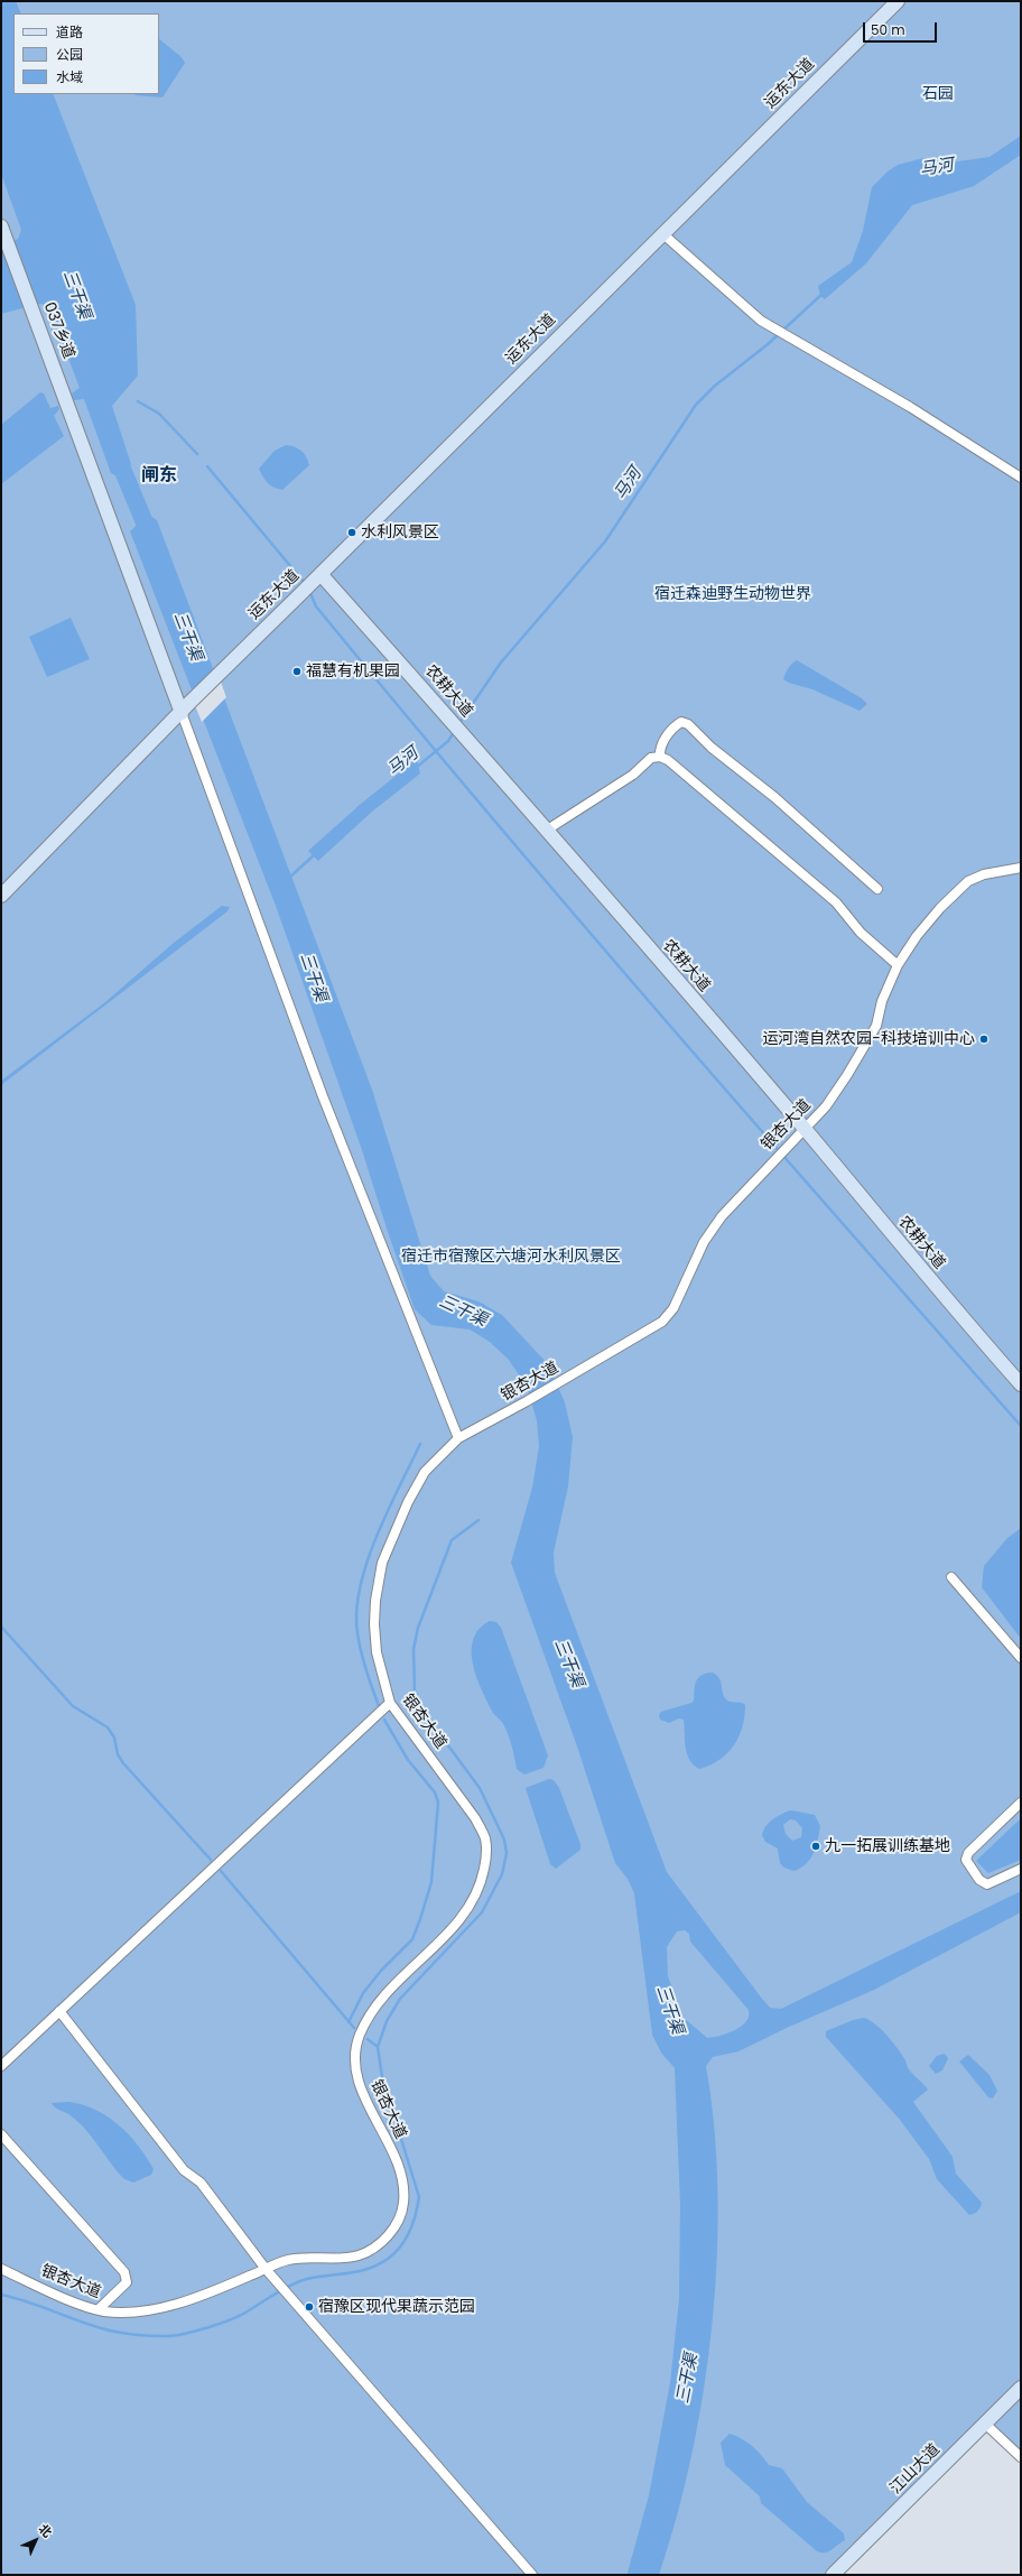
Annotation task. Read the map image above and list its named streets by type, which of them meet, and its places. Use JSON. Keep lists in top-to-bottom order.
{
  "streets": {
    "main road": [
      "运东大道",
      "037乡道",
      "农耕大道",
      "江山大道"
    ],
    "street": ["银杏大道"]
  },
  "crossings": [
    ["运东大道", "037乡道"],
    ["运东大道", "农耕大道"],
    ["农耕大道", "银杏大道"]
  ],
  "districts": ["闸东"],
  "water": ["马河", "三干渠"],
  "parks": ["石园", "宿迁森迪野生动物世界", "宿迁市宿豫区六塘河水利风景区"],
  "places": [
    "水利风景区",
    "福慧有机果园",
    "运河湾自然农园-科技培训中心",
    "九一拓展训练基地",
    "宿豫区现代果蔬示范园"
  ],
  "legend": ["道路", "公园", "水域"],
  "scale_bar": "50 m",
  "north": "top right"
}
